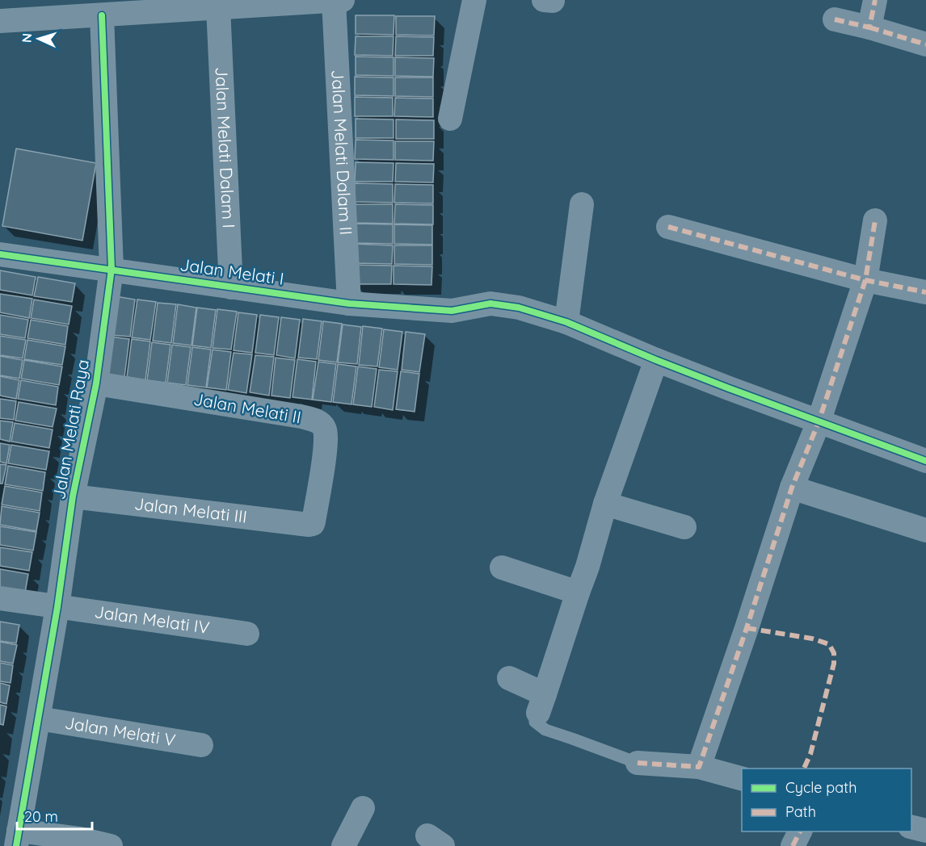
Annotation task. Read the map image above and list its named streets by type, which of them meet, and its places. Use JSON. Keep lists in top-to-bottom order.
{
  "streets": {
    "street": [
      "Jalan Melati Dalam I",
      "Jalan Melati Dalam II",
      "Jalan Melati I",
      "Jalan Melati II",
      "Jalan Melati Raya",
      "Jalan Melati III",
      "Jalan Melati IV",
      "Jalan Melati V"
    ]
  },
  "crossings": [
    ["Jalan Melati Dalam I", "Jalan Melati I"],
    ["Jalan Melati Dalam II", "Jalan Melati I"],
    ["Jalan Melati I", "Jalan Melati Raya"],
    ["Jalan Melati II", "Jalan Melati Raya"],
    ["Jalan Melati II", "Jalan Melati III"],
    ["Jalan Melati Raya", "Jalan Melati III"],
    ["Jalan Melati Raya", "Jalan Melati IV"],
    ["Jalan Melati Raya", "Jalan Melati V"]
  ],
  "legend": ["Cycle path", "Path"],
  "scale_bar": "20 m",
  "north": "left"
}
